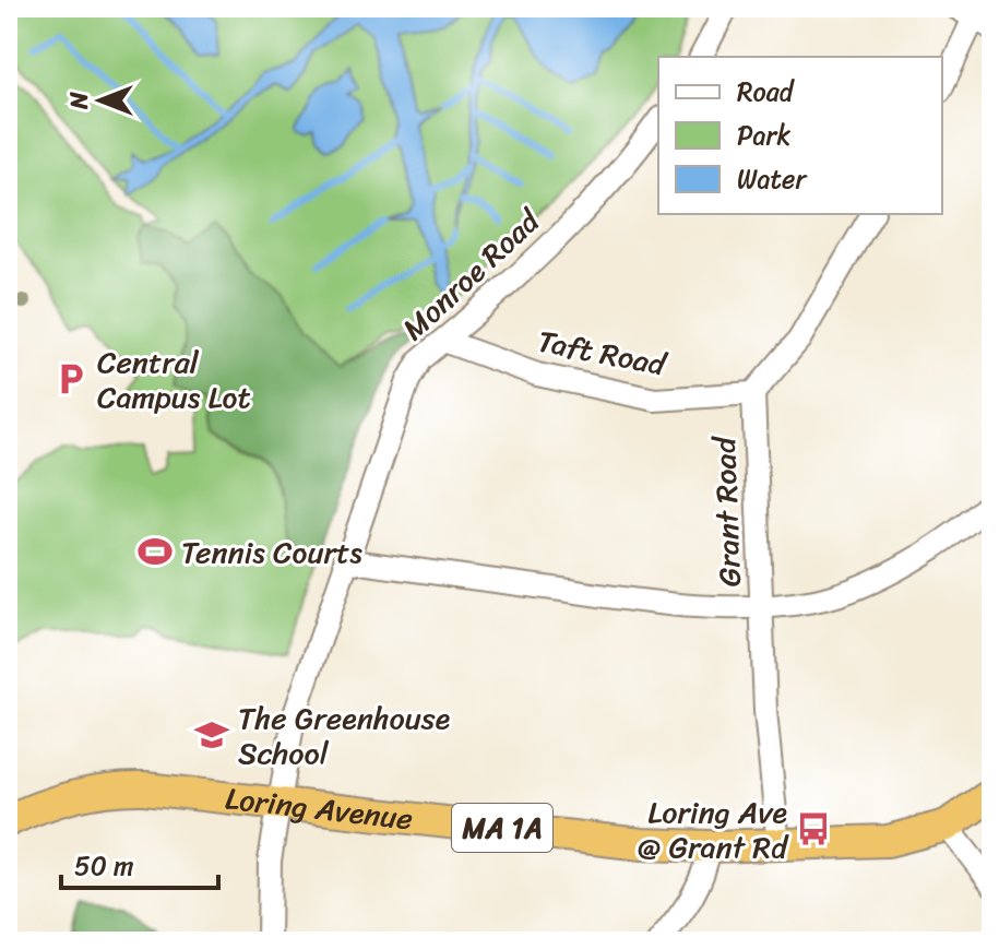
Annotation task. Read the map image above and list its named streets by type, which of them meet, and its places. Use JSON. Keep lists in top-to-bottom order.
{
  "streets": {
    "highway": ["Loring Avenue", "MA 1A"],
    "street": ["Monroe Road", "Taft Road", "Grant Road"]
  },
  "crossings": [
    ["Monroe Road", "Taft Road"],
    ["Monroe Road", "Loring Avenue"],
    ["Taft Road", "Grant Road"],
    ["Grant Road", "Loring Avenue"]
  ],
  "places": {
    "parking": ["Central Campus Lot"],
    "sports": ["Tennis Courts"],
    "school or university": ["The Greenhouse School"],
    "bus stop": ["Loring Ave @ Grant Rd"]
  },
  "legend": ["Road", "Park", "Water"],
  "scale_bar": "50 m",
  "north": "left"
}
